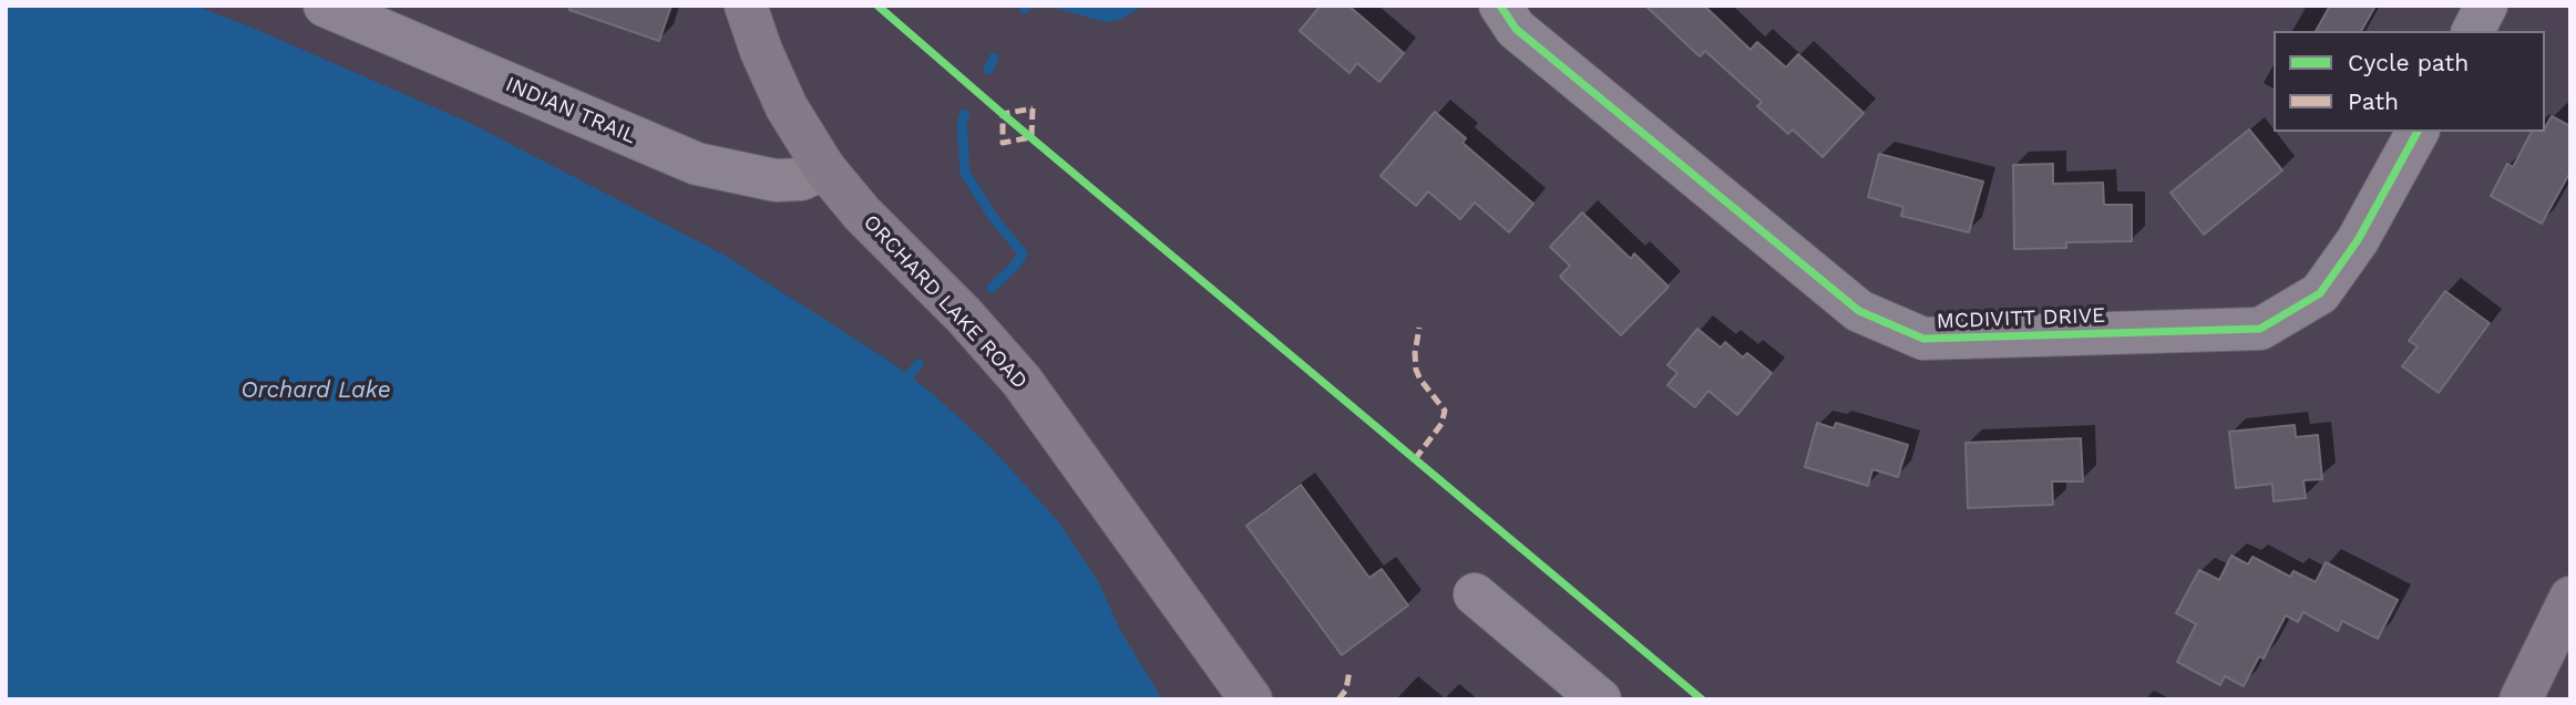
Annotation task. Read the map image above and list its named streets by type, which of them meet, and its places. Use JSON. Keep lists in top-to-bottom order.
{
  "streets": {
    "main road": ["ORCHARD LAKE ROAD"],
    "street": ["INDIAN TRAIL", "MCDIVITT DRIVE"]
  },
  "crossings": [
    ["INDIAN TRAIL", "ORCHARD LAKE ROAD"]
  ],
  "water": ["Orchard Lake"],
  "legend": ["Cycle path", "Path"]
}
